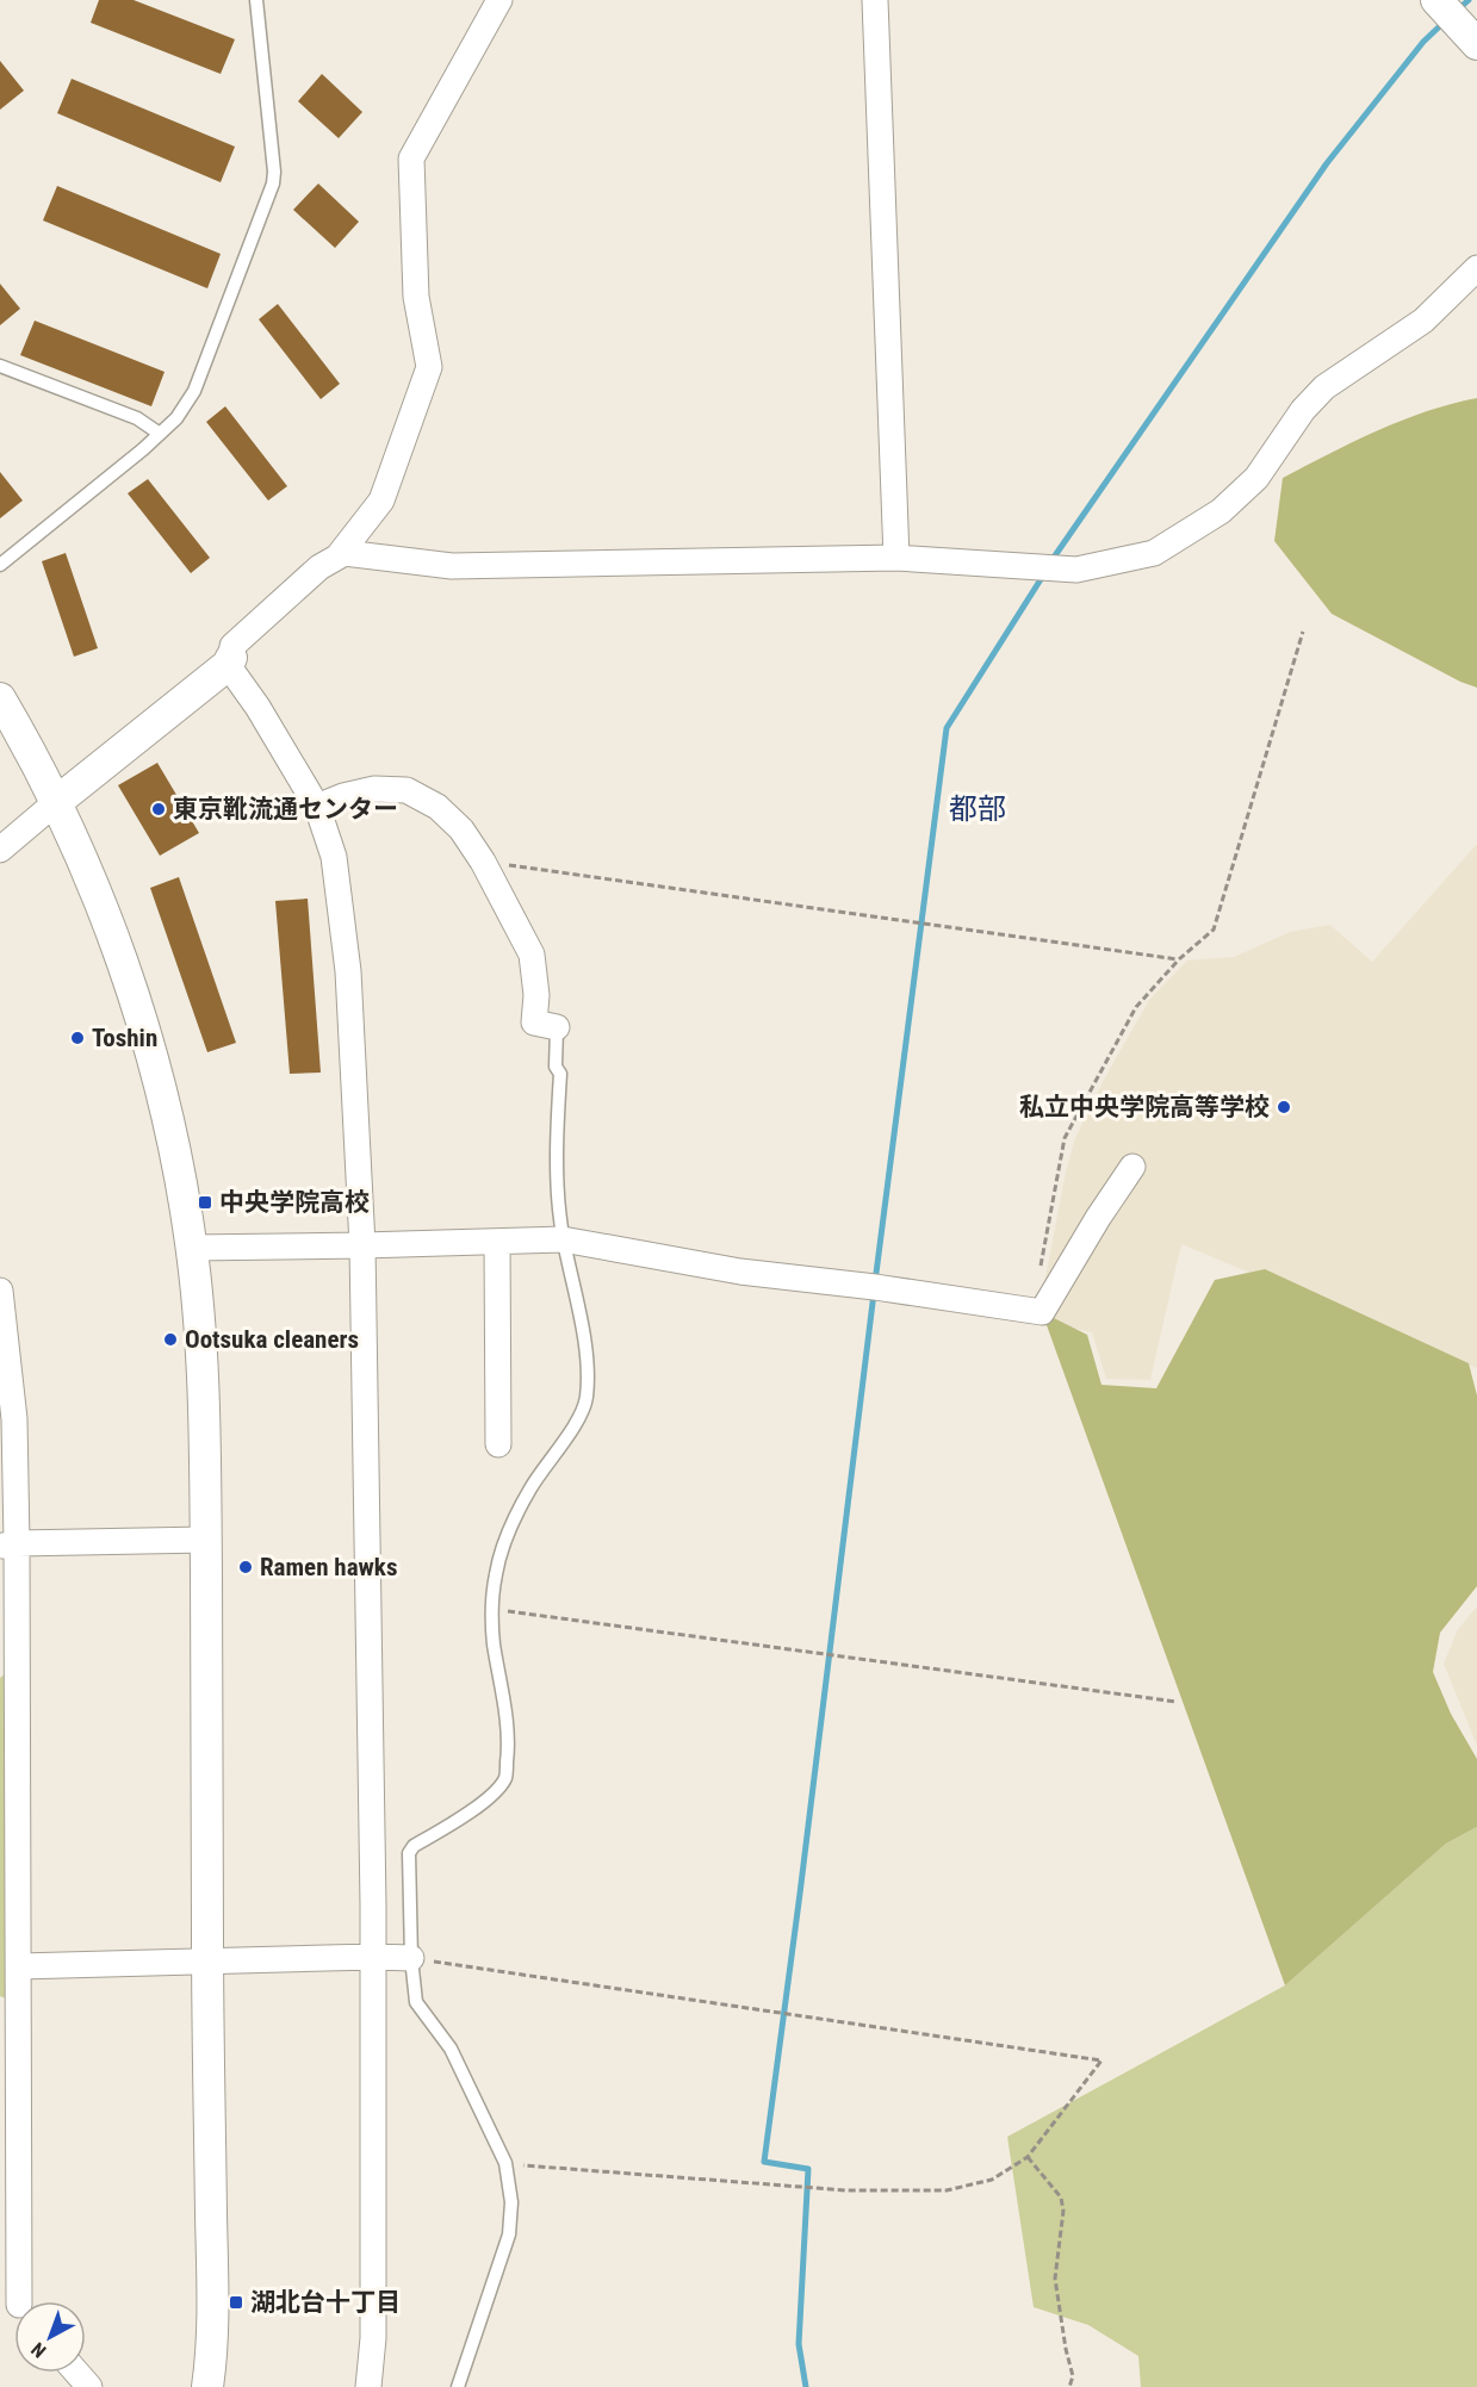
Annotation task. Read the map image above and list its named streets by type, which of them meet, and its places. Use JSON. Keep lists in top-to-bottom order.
{
  "districts": ["都部"],
  "places": {
    "other": [
      "東京靴流通センター",
      "Toshin",
      "私立中央学院高等学校",
      "Ootsuka cleaners",
      "Ramen hawks"
    ],
    "transit": ["中央学院高校", "湖北台十丁目"]
  },
  "north": "bottom left"
}
